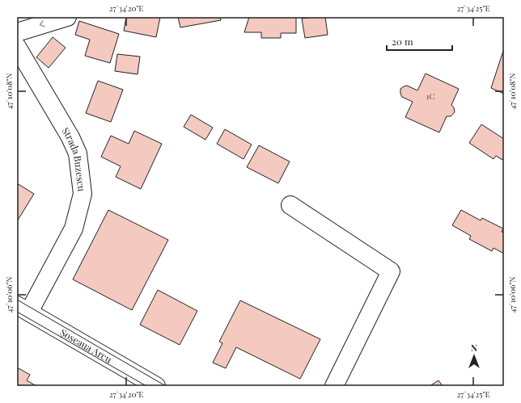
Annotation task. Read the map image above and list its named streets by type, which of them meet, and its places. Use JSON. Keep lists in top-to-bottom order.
{
  "streets": {
    "street": ["Strada Buzescu", "Șoseaua Arcu"]
  },
  "crossings": [
    ["Strada Buzescu", "Șoseaua Arcu"]
  ],
  "house_numbers": ["1C"],
  "scale_bar": "20 m",
  "north": "top",
  "coordinates": [
    "27°34'20\"E",
    "27°34'25\"E",
    "47°10'08\"N",
    "47°10'06\"N"
  ]
}
